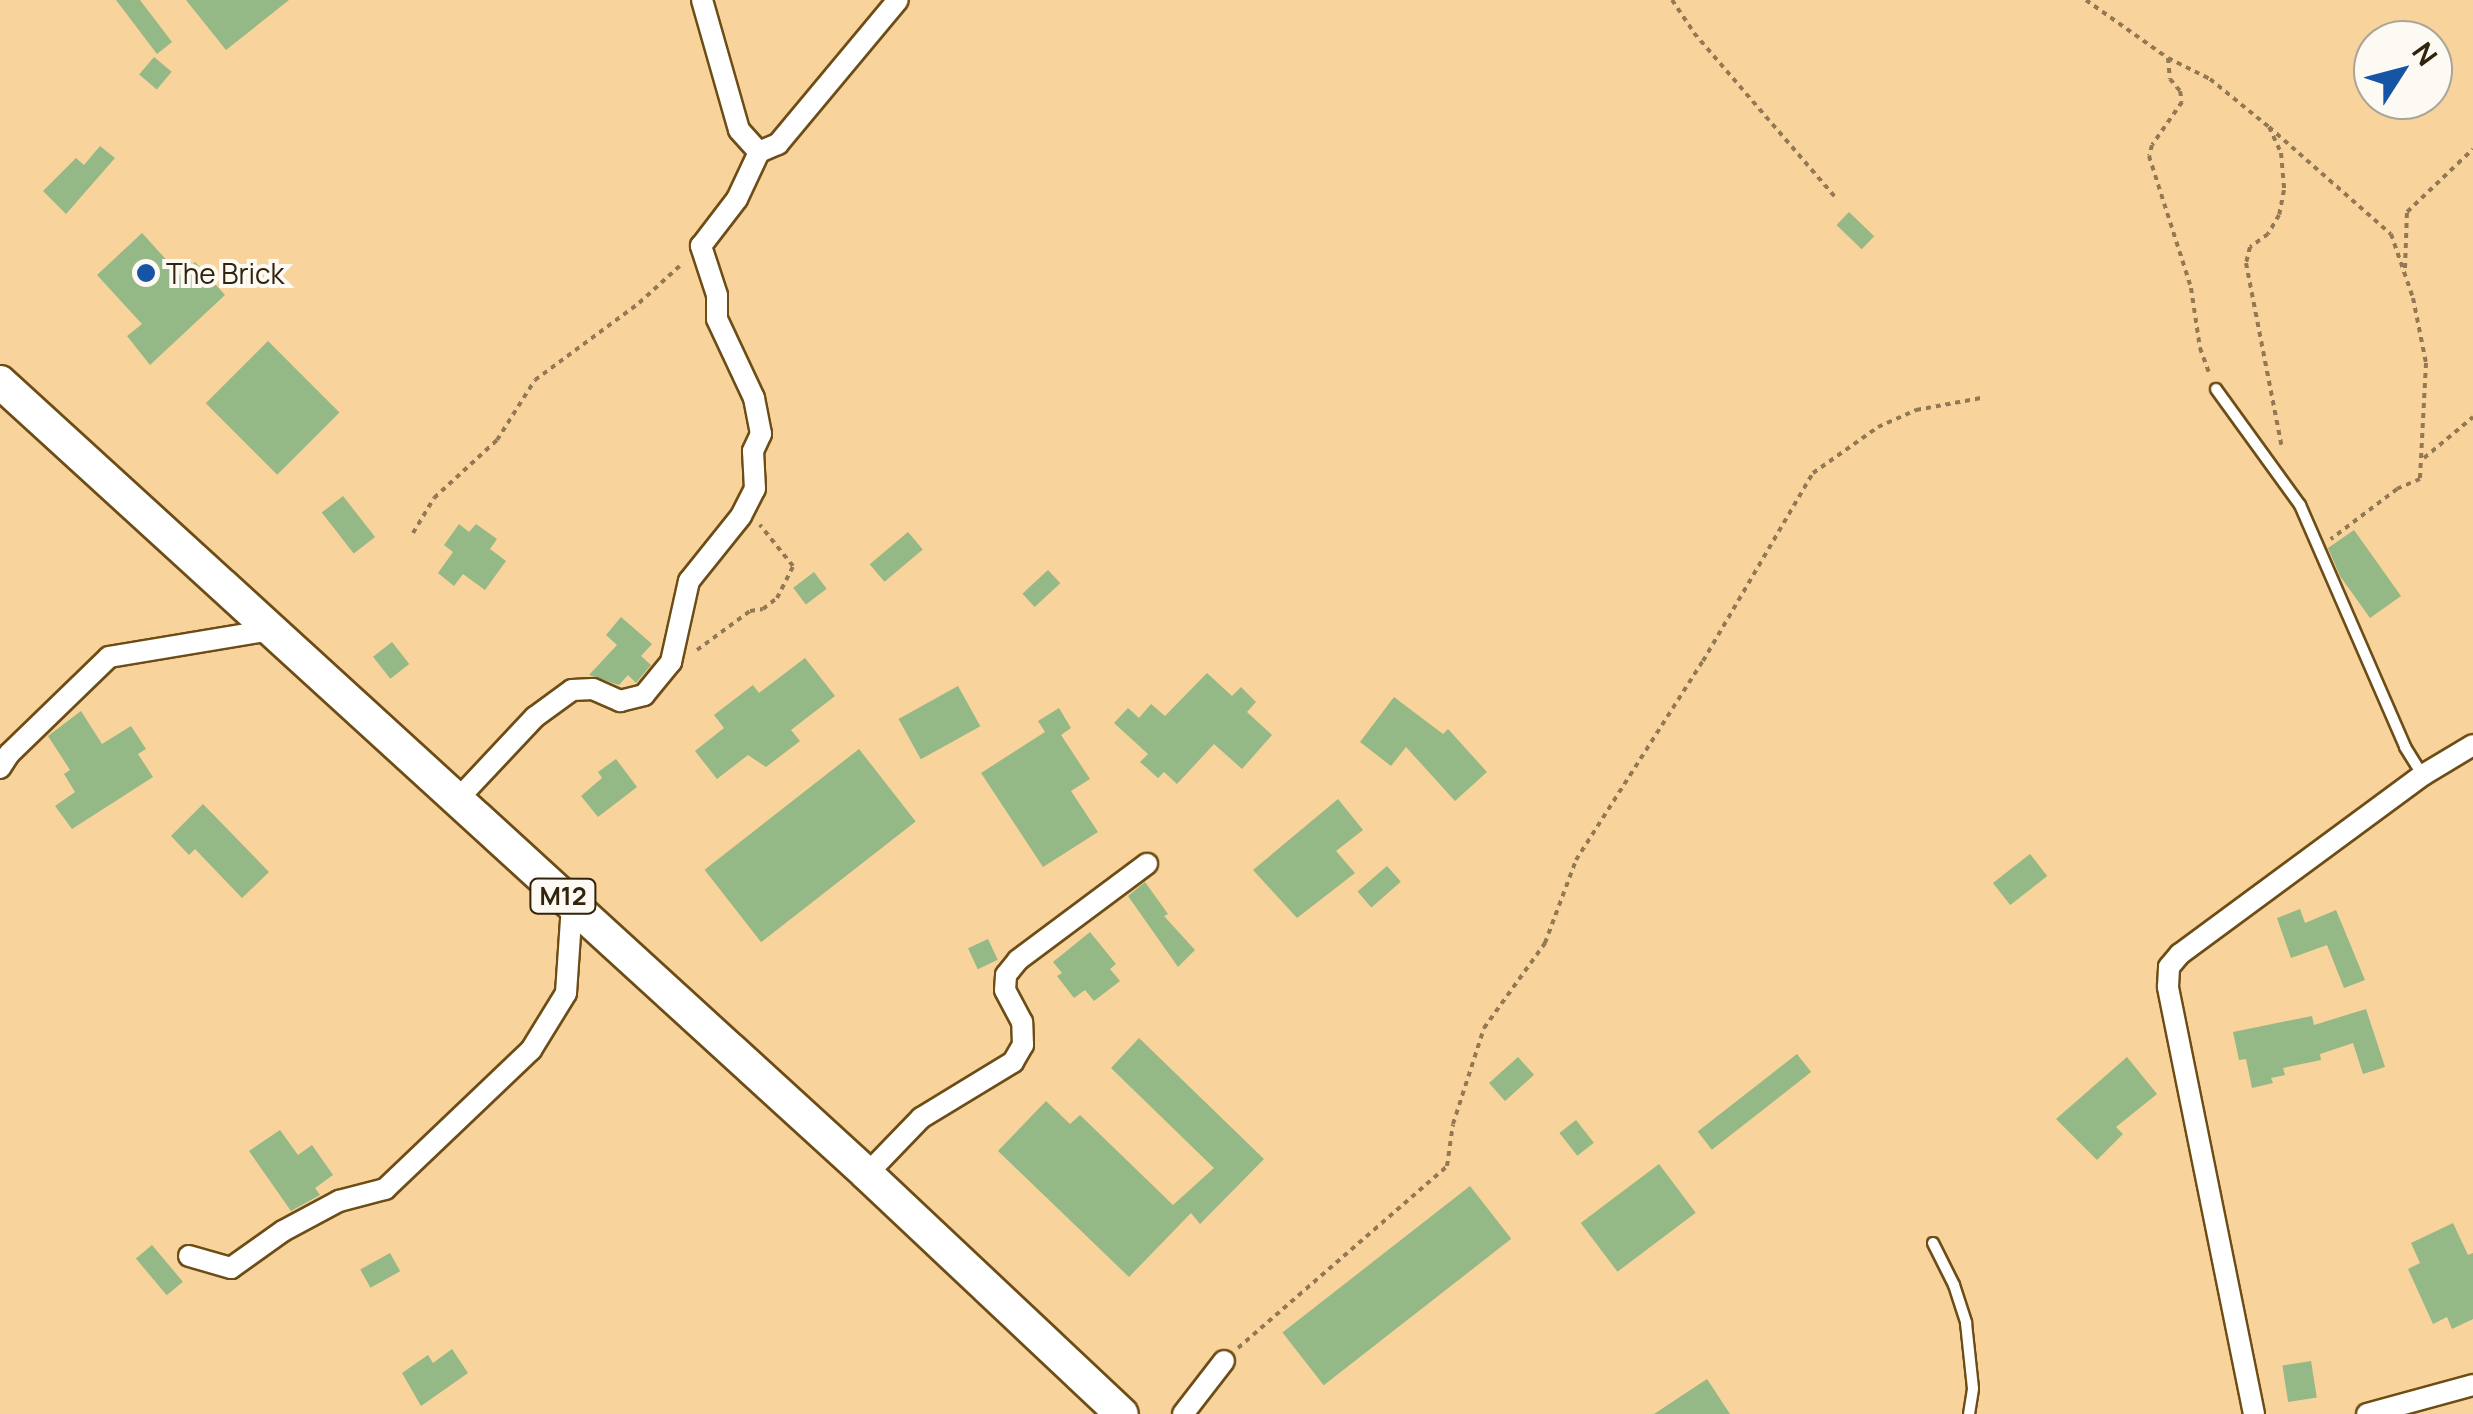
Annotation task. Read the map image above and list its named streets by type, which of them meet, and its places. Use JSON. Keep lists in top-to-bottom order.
{
  "streets": {
    "highway": ["M12"]
  },
  "places": ["The Brick"],
  "north": "top right"
}
